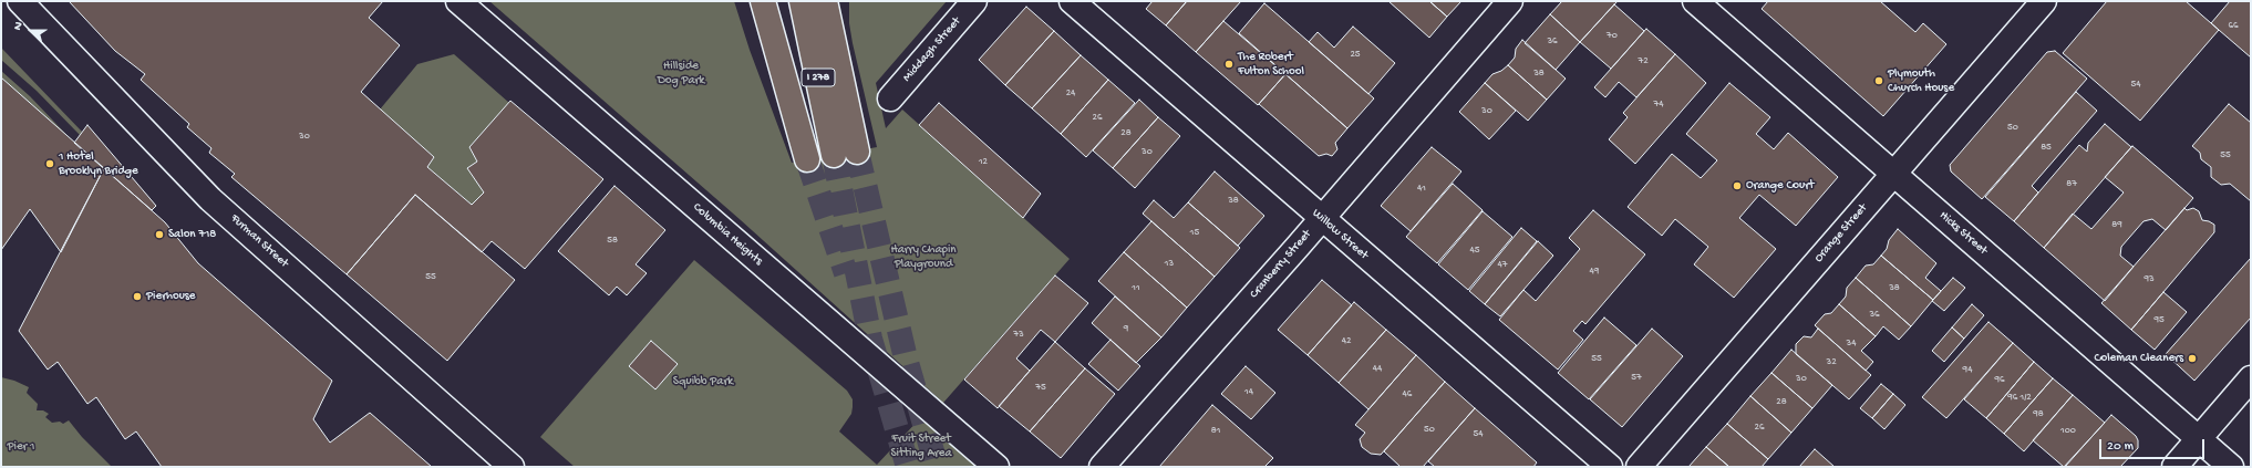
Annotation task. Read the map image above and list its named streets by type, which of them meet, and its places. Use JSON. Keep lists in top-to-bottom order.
{
  "streets": {
    "highway": ["I 278"],
    "street": [
      "Middagh Street",
      "Orange Street",
      "Hicks Street",
      "Columbia Heights",
      "Willow Street",
      "Furman Street",
      "Cranberry Street"
    ]
  },
  "crossings": [
    ["Orange Street", "Hicks Street"],
    ["Willow Street", "Cranberry Street"]
  ],
  "parks": [
    "Hillside Dog Park",
    "Harry Chapin Playground",
    "Squibb Park",
    "Fruit Street Sitting Area",
    "Pier 1"
  ],
  "places": [
    "The Robert Fulton School",
    "Plymouth Church House",
    "1 Hotel Brooklyn Bridge",
    "Orange Court",
    "Salon 718",
    "Pierhouse",
    "Coleman Cleaners"
  ],
  "house_numbers": [
    "66",
    "70",
    "36",
    "25",
    "72",
    "38",
    "54",
    "24",
    "74",
    "30",
    "26",
    "50",
    "28",
    "30",
    "85",
    "30",
    "55",
    "12",
    "87",
    "41",
    "38",
    "89",
    "15",
    "58",
    "45",
    "13",
    "47",
    "49",
    "55",
    "93",
    "11",
    "38",
    "36",
    "95",
    "9",
    "73",
    "42",
    "34",
    "55",
    "32",
    "44",
    "94",
    "57",
    "30",
    "96",
    "75",
    "14",
    "46",
    "96 1/2",
    "28",
    "98",
    "26",
    "50",
    "81",
    "100",
    "54"
  ],
  "scale_bar": "20 m",
  "north": "left"
}
